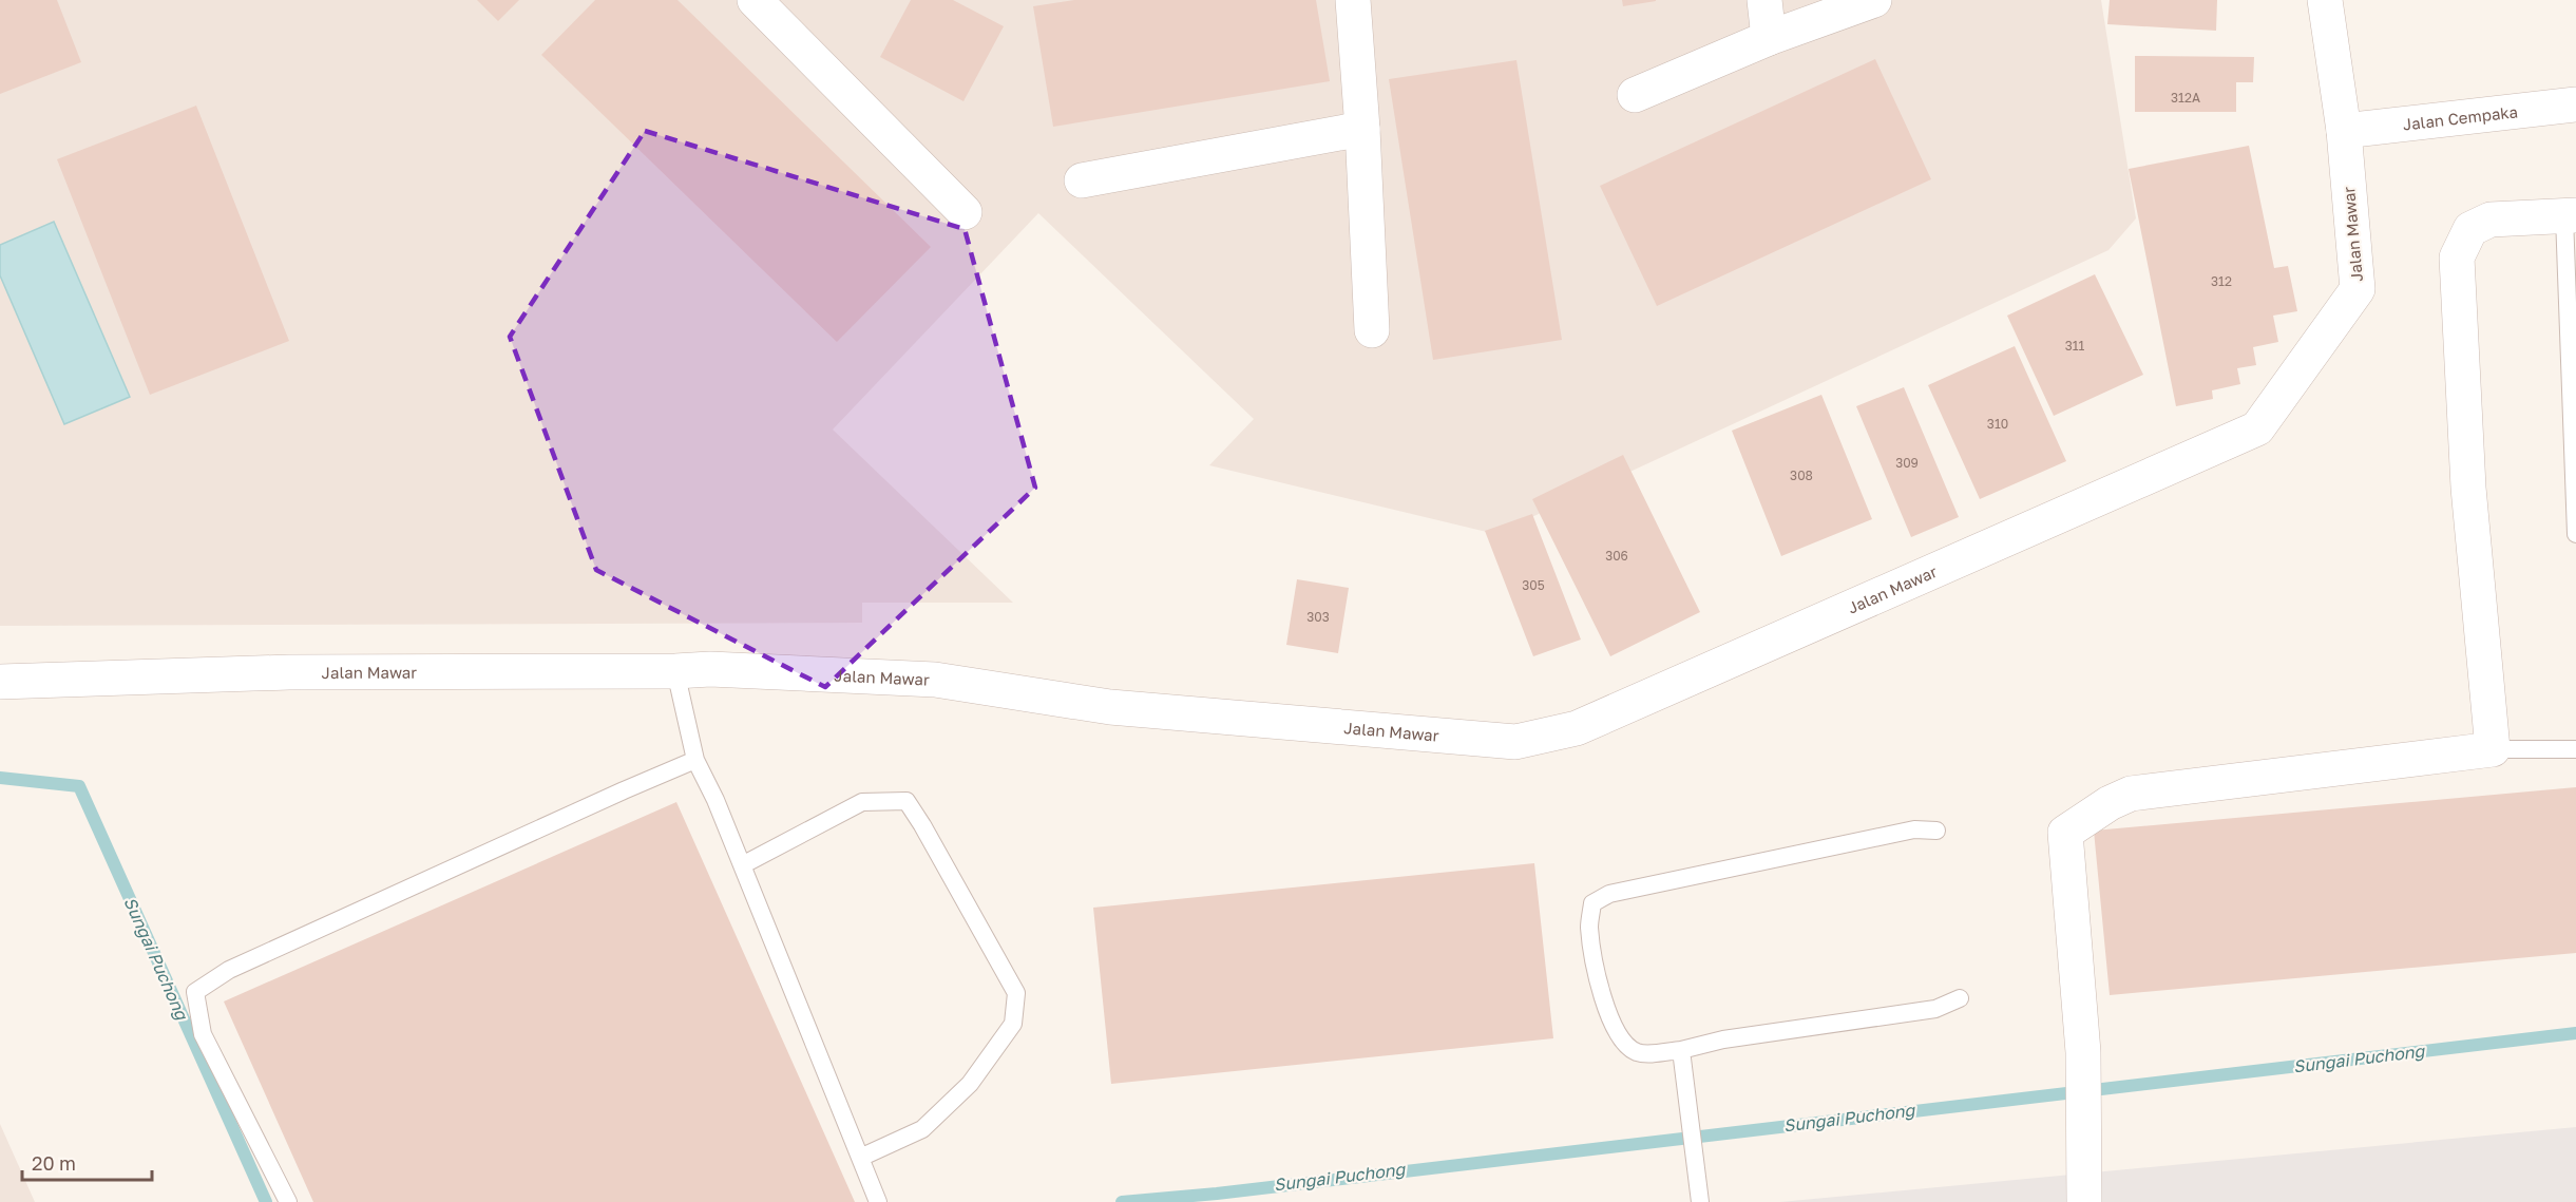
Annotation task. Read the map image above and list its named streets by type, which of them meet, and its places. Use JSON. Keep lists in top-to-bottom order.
{
  "streets": {
    "street": ["Jalan Cempaka", "Jalan Mawar"]
  },
  "crossings": [
    ["Jalan Cempaka", "Jalan Mawar"]
  ],
  "water": ["Sungai Puchong"],
  "house_numbers": [
    "312A",
    "312",
    "311",
    "310",
    "309",
    "308",
    "306",
    "305",
    "303"
  ],
  "scale_bar": "20 m"
}
